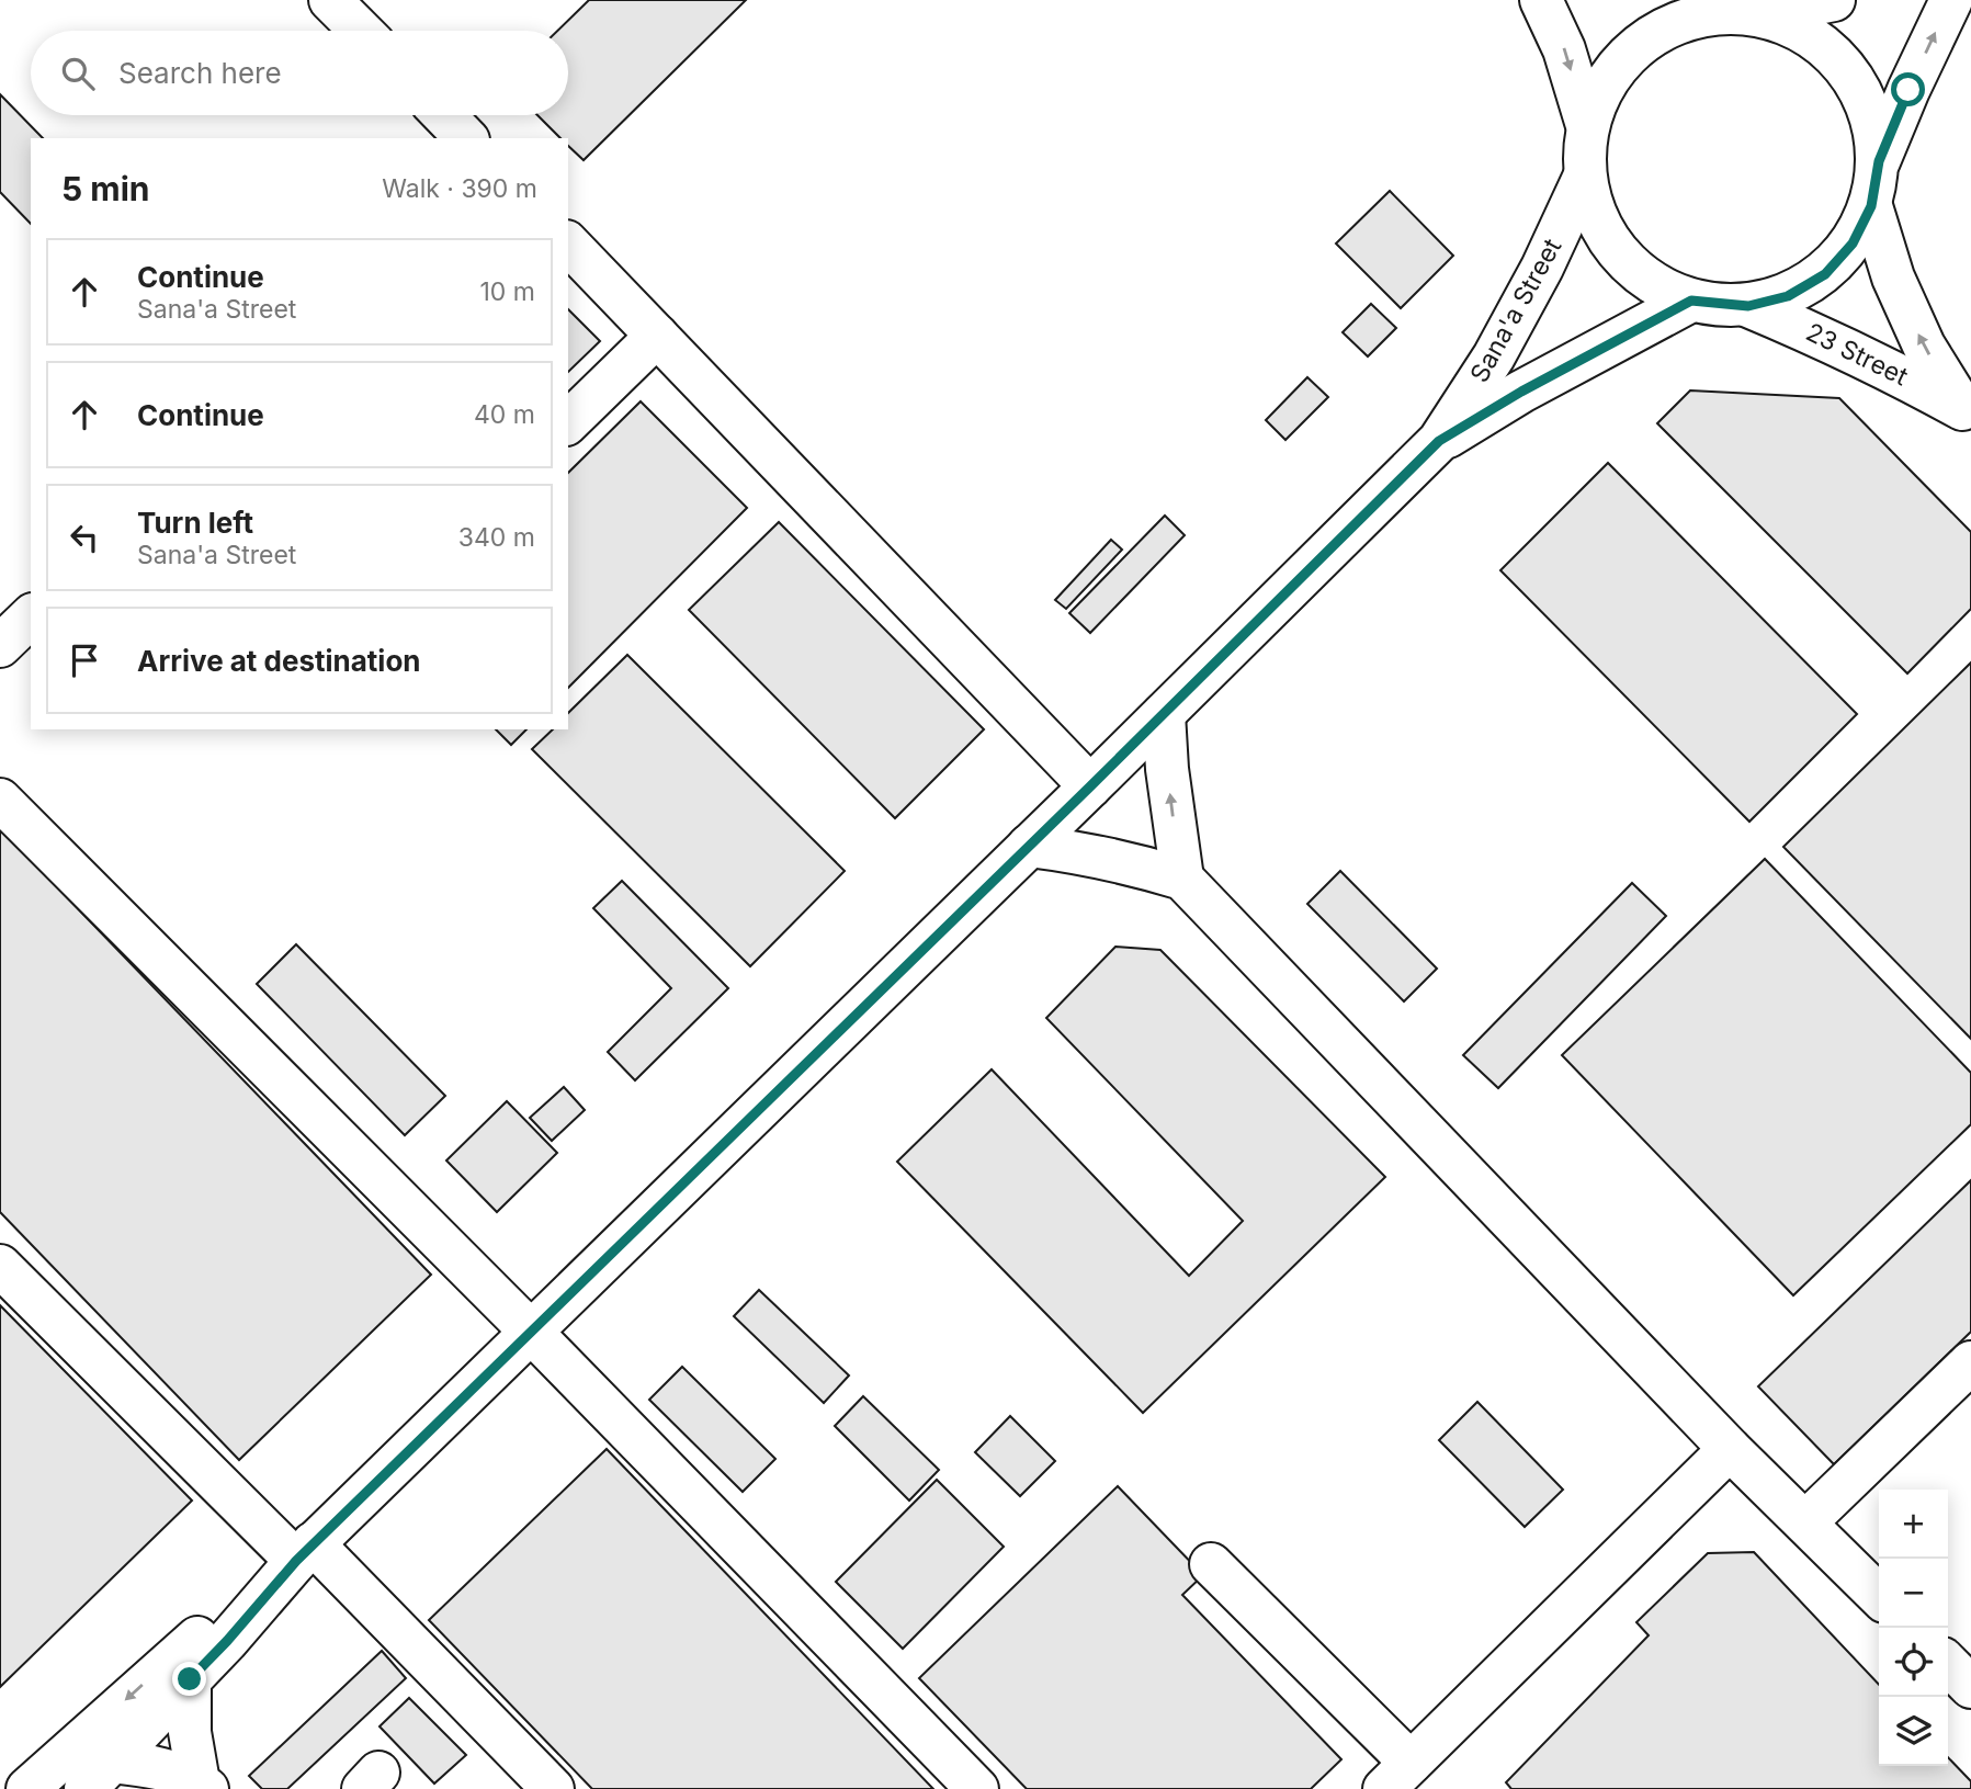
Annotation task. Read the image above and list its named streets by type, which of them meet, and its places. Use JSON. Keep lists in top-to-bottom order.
{
  "streets": {
    "street": ["Sana'a Street", "23 Street"]
  },
  "one_way": ["23 Street"],
  "page": {
    "search": "Search here",
    "heading": ["5 min", "Walk · 390 m"],
    "list": [
      ["Continue", "Sana'a Street", "10 m"],
      ["Continue", "40 m"],
      ["Turn left", "Sana'a Street", "340 m"],
      "Arrive at destination"
    ],
    "map_buttons": ["+", "−"]
  }
}
